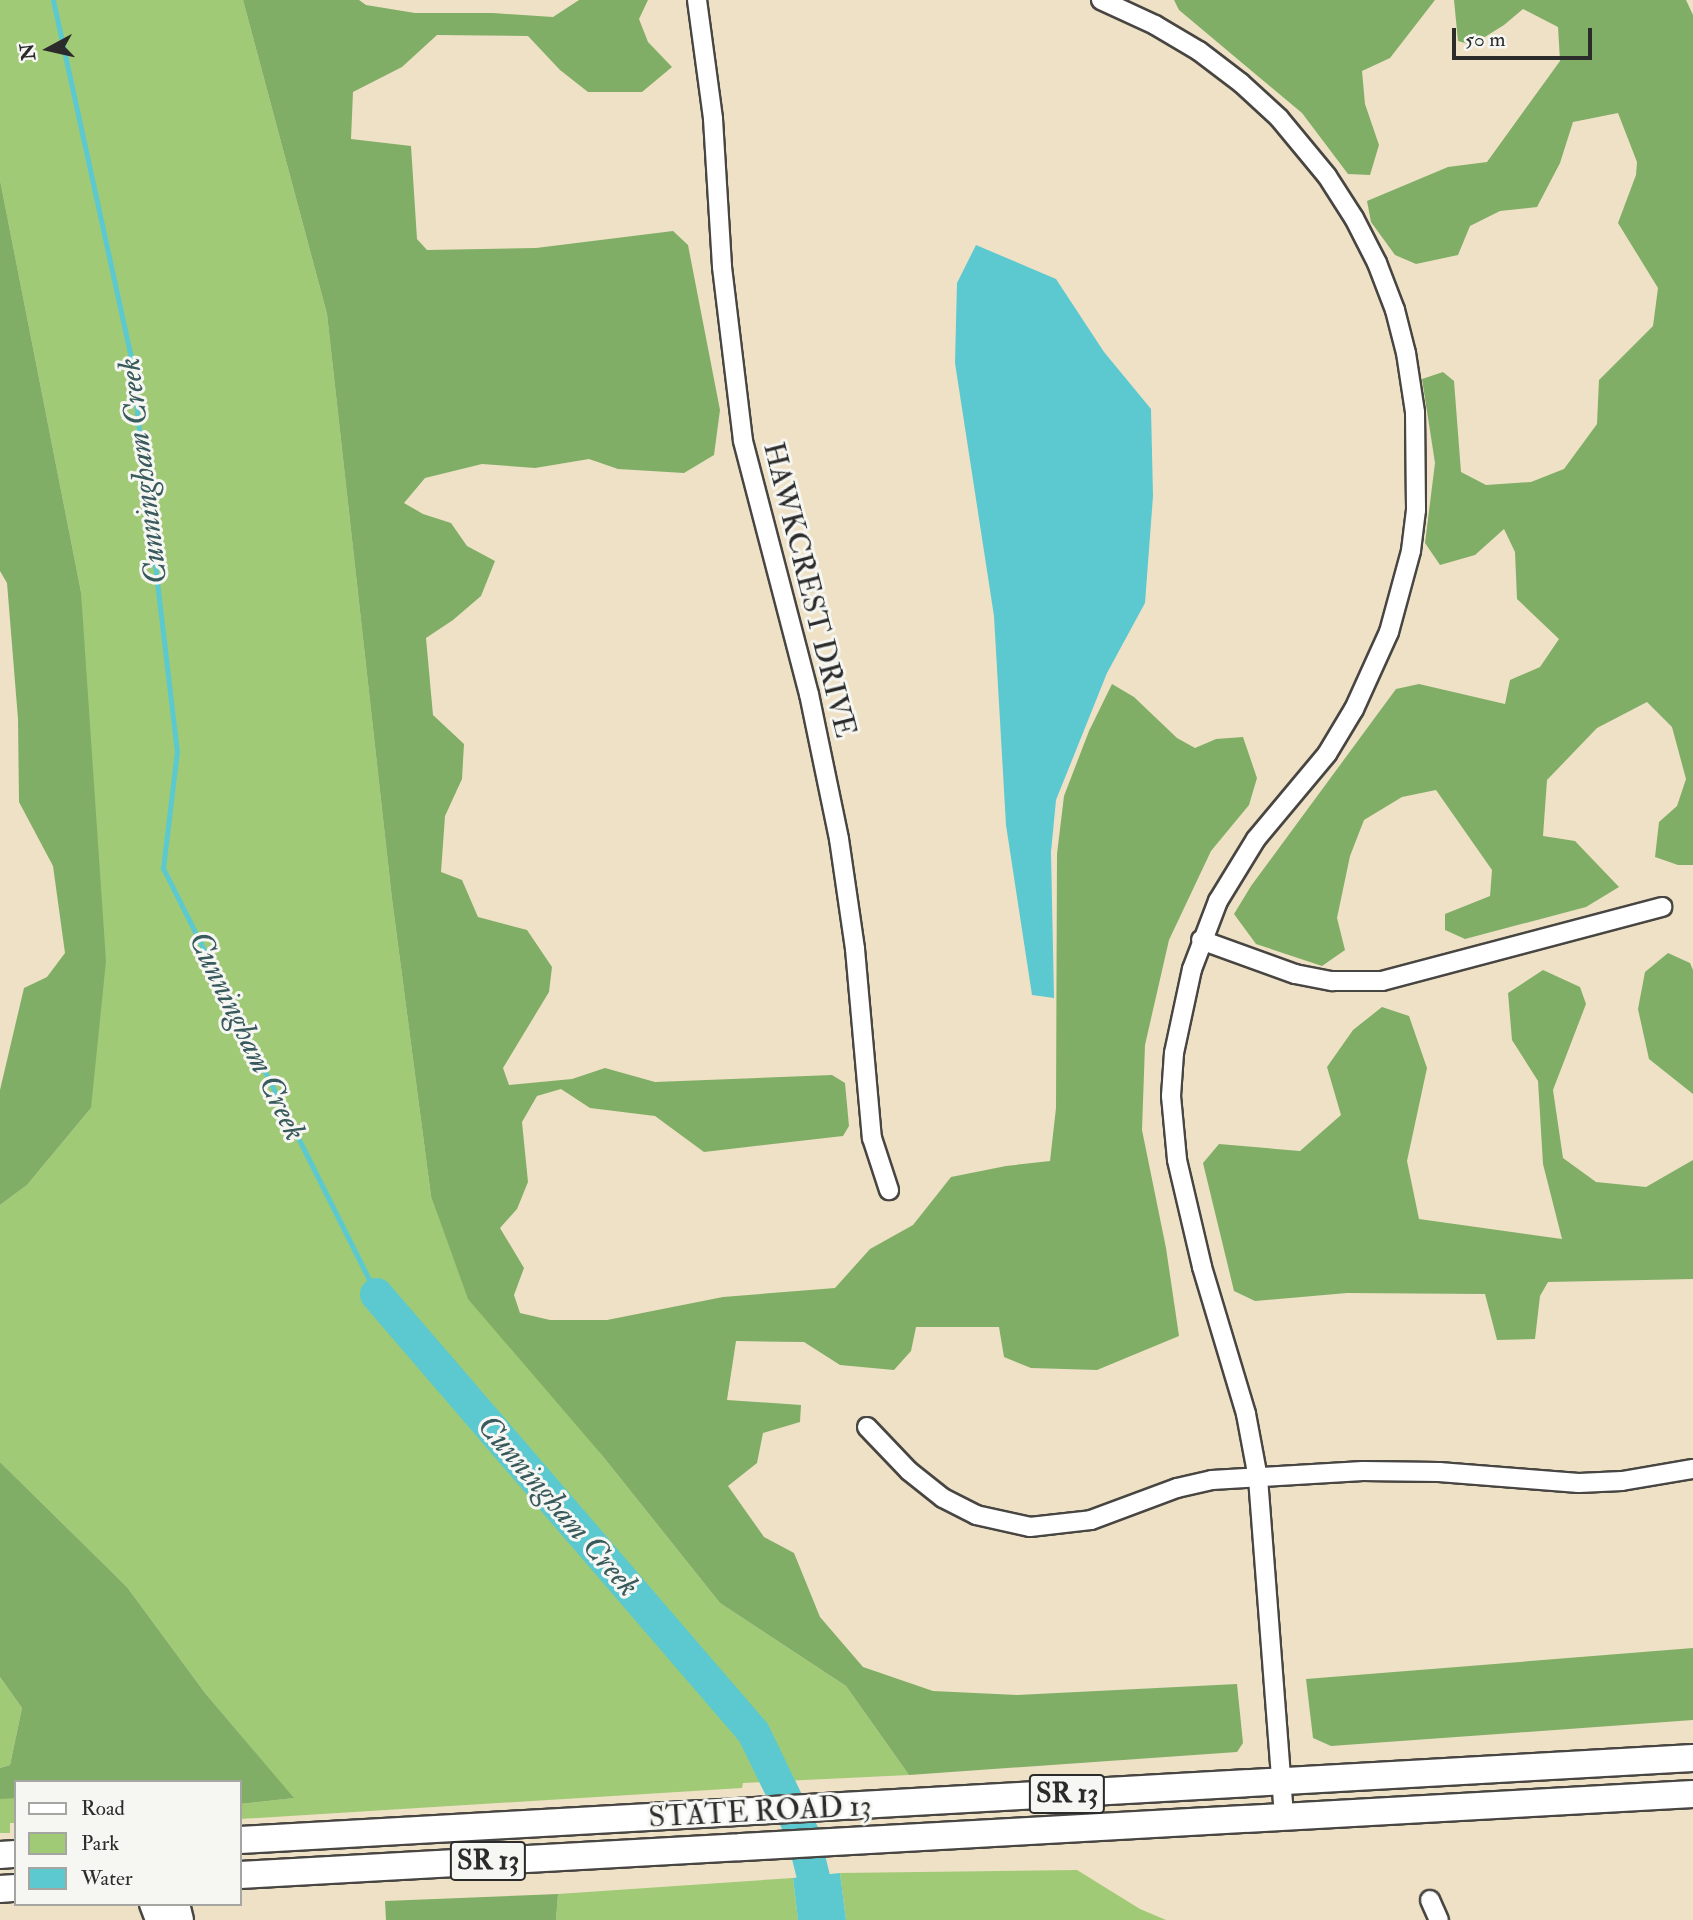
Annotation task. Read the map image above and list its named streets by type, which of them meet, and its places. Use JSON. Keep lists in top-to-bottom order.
{
  "streets": {
    "main road": ["SR 13", "STATE ROAD 13"],
    "street": ["HAWKCREST DRIVE"]
  },
  "crossings": [
    ["SR 13", "STATE ROAD 13"]
  ],
  "water": ["Cunningham Creek"],
  "legend": ["Road", "Park", "Water"],
  "scale_bar": "50 m",
  "north": "left"
}
